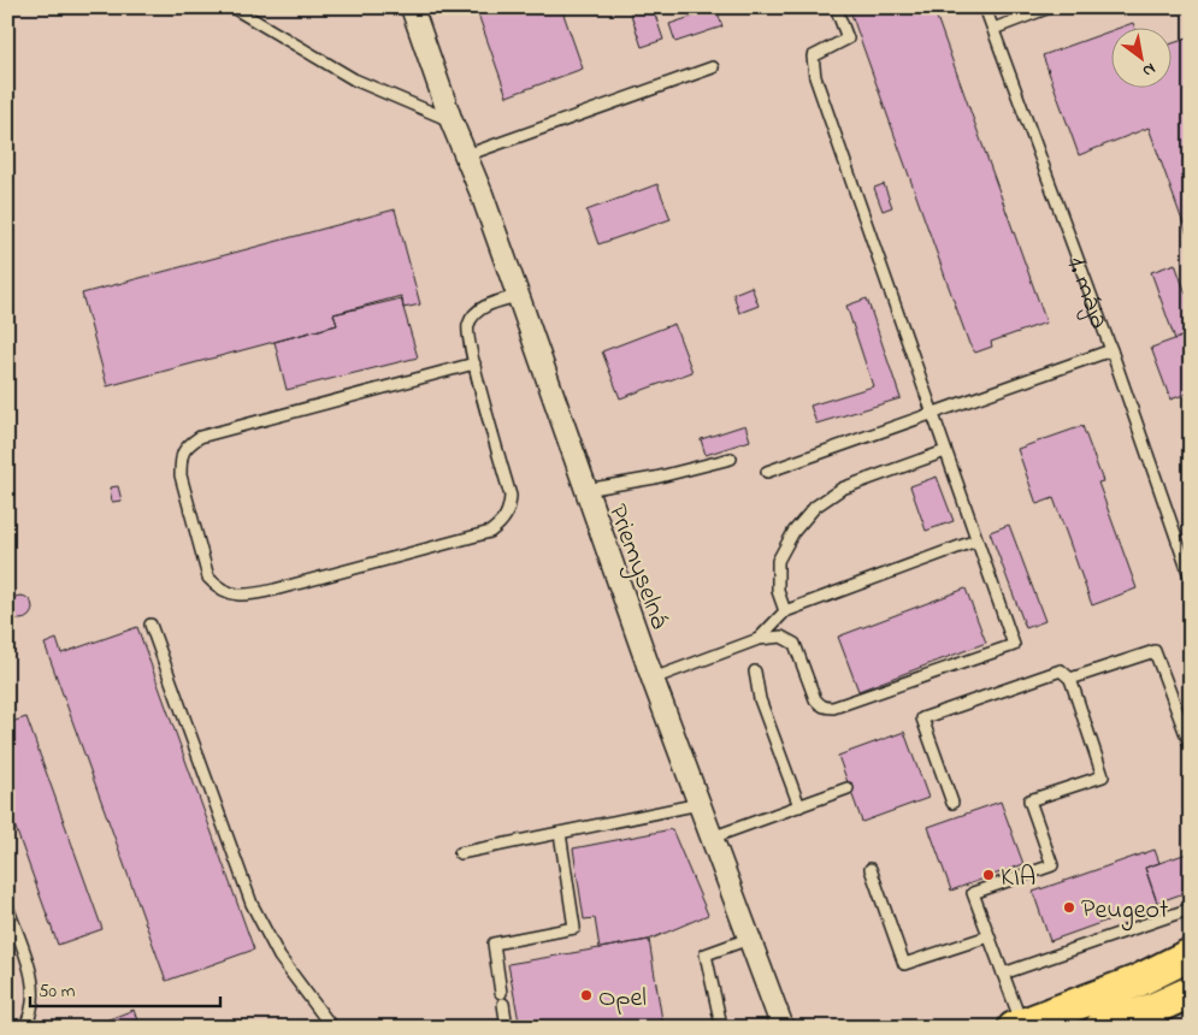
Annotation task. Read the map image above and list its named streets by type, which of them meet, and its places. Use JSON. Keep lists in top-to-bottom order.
{
  "streets": {
    "street": ["Priemyselná"],
    "lane": ["1. mája"]
  },
  "places": ["KIA", "Peugeot", "Opel"],
  "scale_bar": "50 m",
  "north": "bottom right"
}
